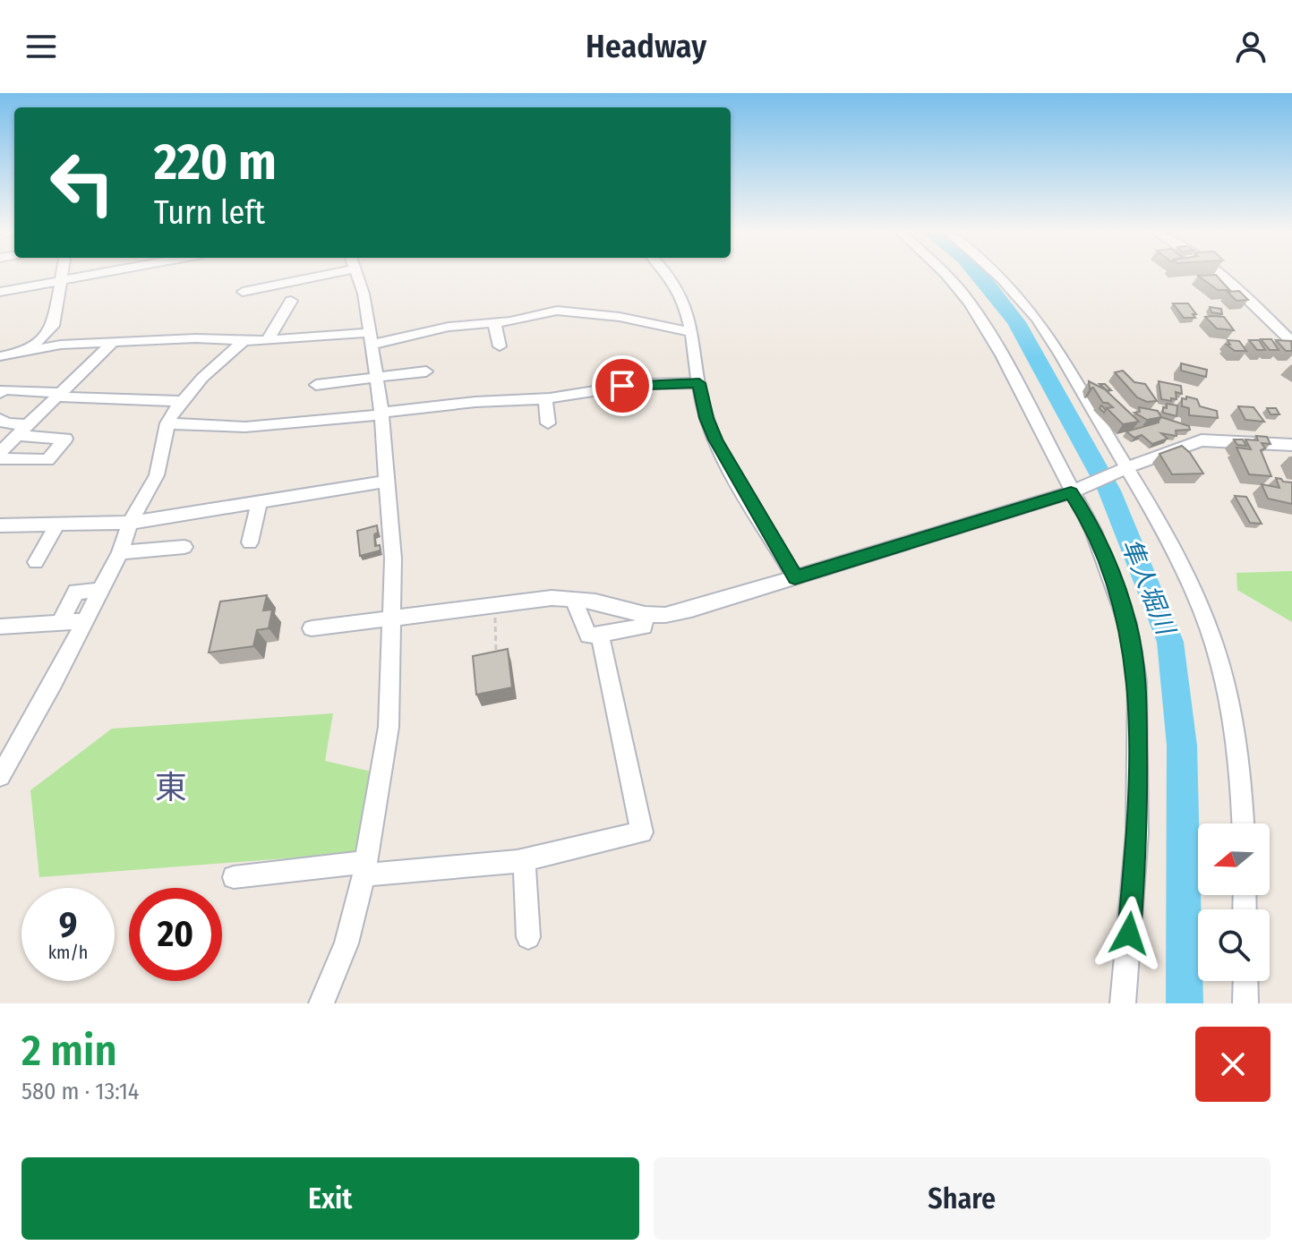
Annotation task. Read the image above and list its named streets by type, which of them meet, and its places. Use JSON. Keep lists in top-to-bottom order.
{
  "districts": ["東"],
  "water": ["隼人堀川"],
  "north": "left",
  "page": {
    "header": "Headway",
    "turn": ["220 m", "Turn left"],
    "speed": "9 km/h",
    "limit": "20",
    "heading": ["2 min", "580 m · 13:14"],
    "buttons": ["Exit", "Share"]
  }
}
